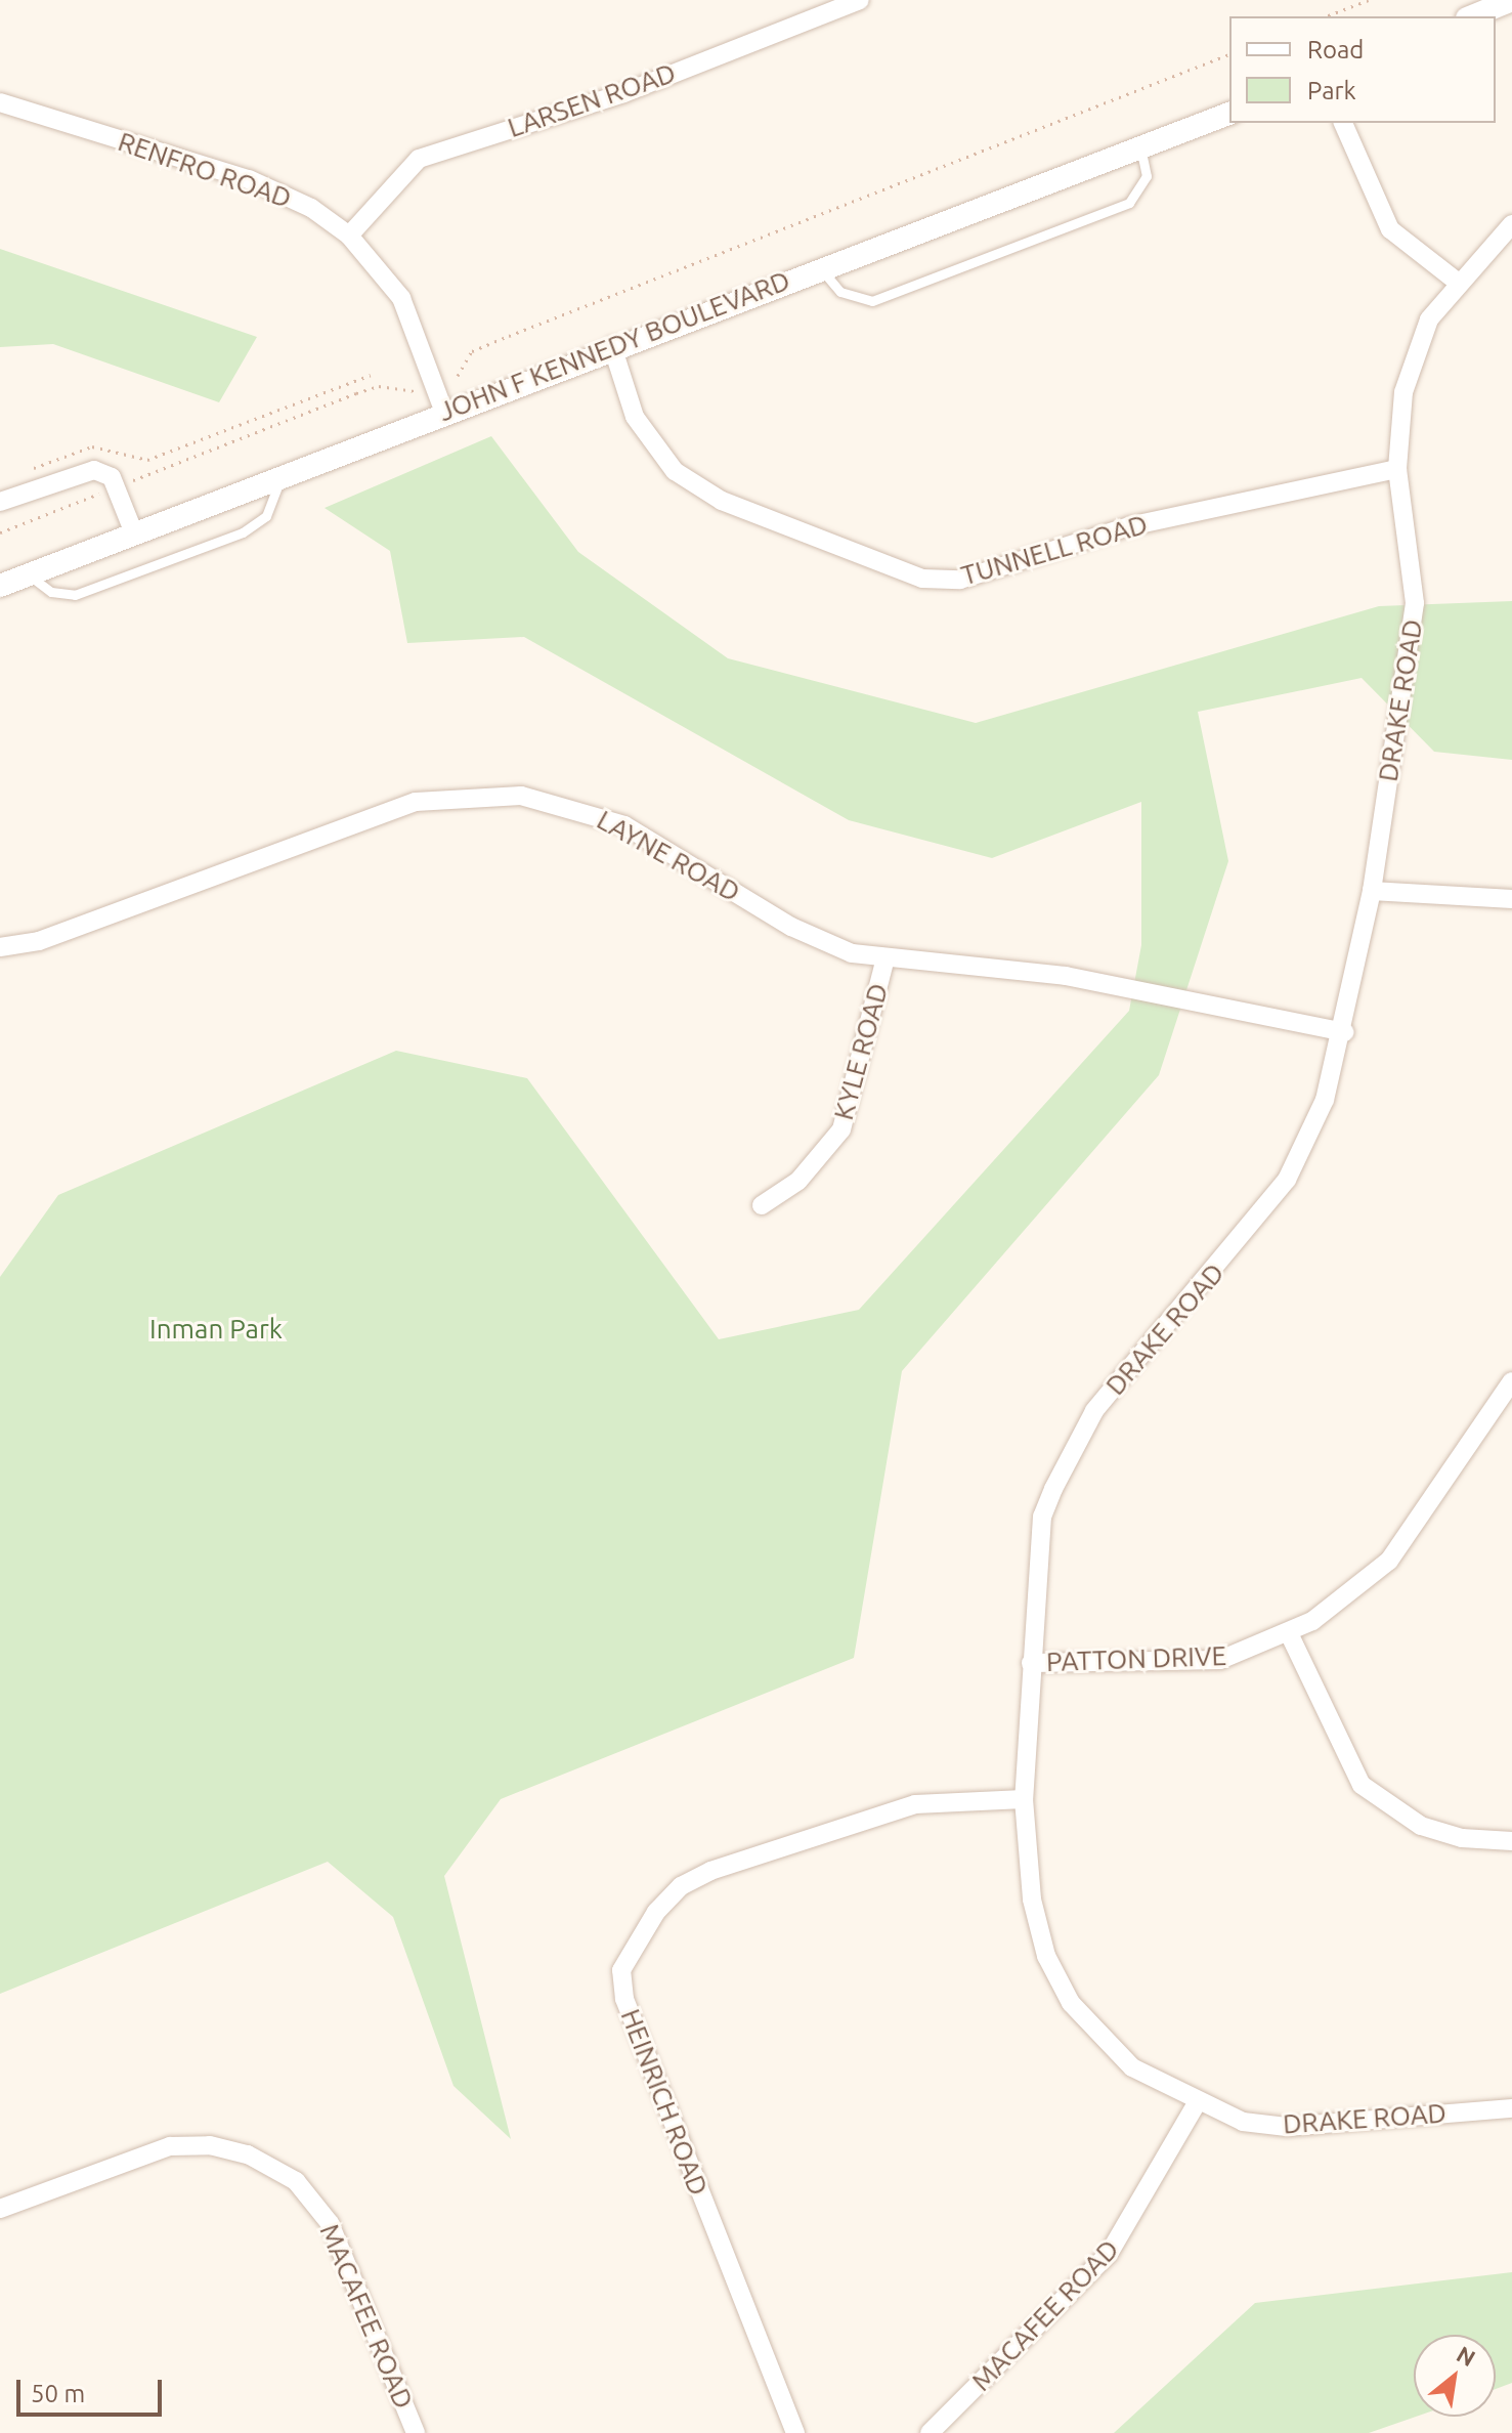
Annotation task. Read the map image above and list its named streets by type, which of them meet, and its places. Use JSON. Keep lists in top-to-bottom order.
{
  "streets": {
    "street": [
      "LARSEN ROAD",
      "RENFRO ROAD",
      "JOHN F KENNEDY BOULEVARD",
      "TUNNELL ROAD",
      "DRAKE ROAD",
      "LAYNE ROAD",
      "KYLE ROAD",
      "PATTON DRIVE",
      "HEINRICH ROAD",
      "MACAFEE ROAD"
    ]
  },
  "crossings": [
    ["LARSEN ROAD", "RENFRO ROAD"],
    ["RENFRO ROAD", "JOHN F KENNEDY BOULEVARD"],
    ["JOHN F KENNEDY BOULEVARD", "TUNNELL ROAD"],
    ["TUNNELL ROAD", "DRAKE ROAD"],
    ["DRAKE ROAD", "LAYNE ROAD"],
    ["DRAKE ROAD", "PATTON DRIVE"],
    ["DRAKE ROAD", "HEINRICH ROAD"],
    ["DRAKE ROAD", "MACAFEE ROAD"],
    ["LAYNE ROAD", "KYLE ROAD"]
  ],
  "parks": ["Inman Park"],
  "legend": ["Road", "Park"],
  "scale_bar": "50 m",
  "north": "top right"
}
